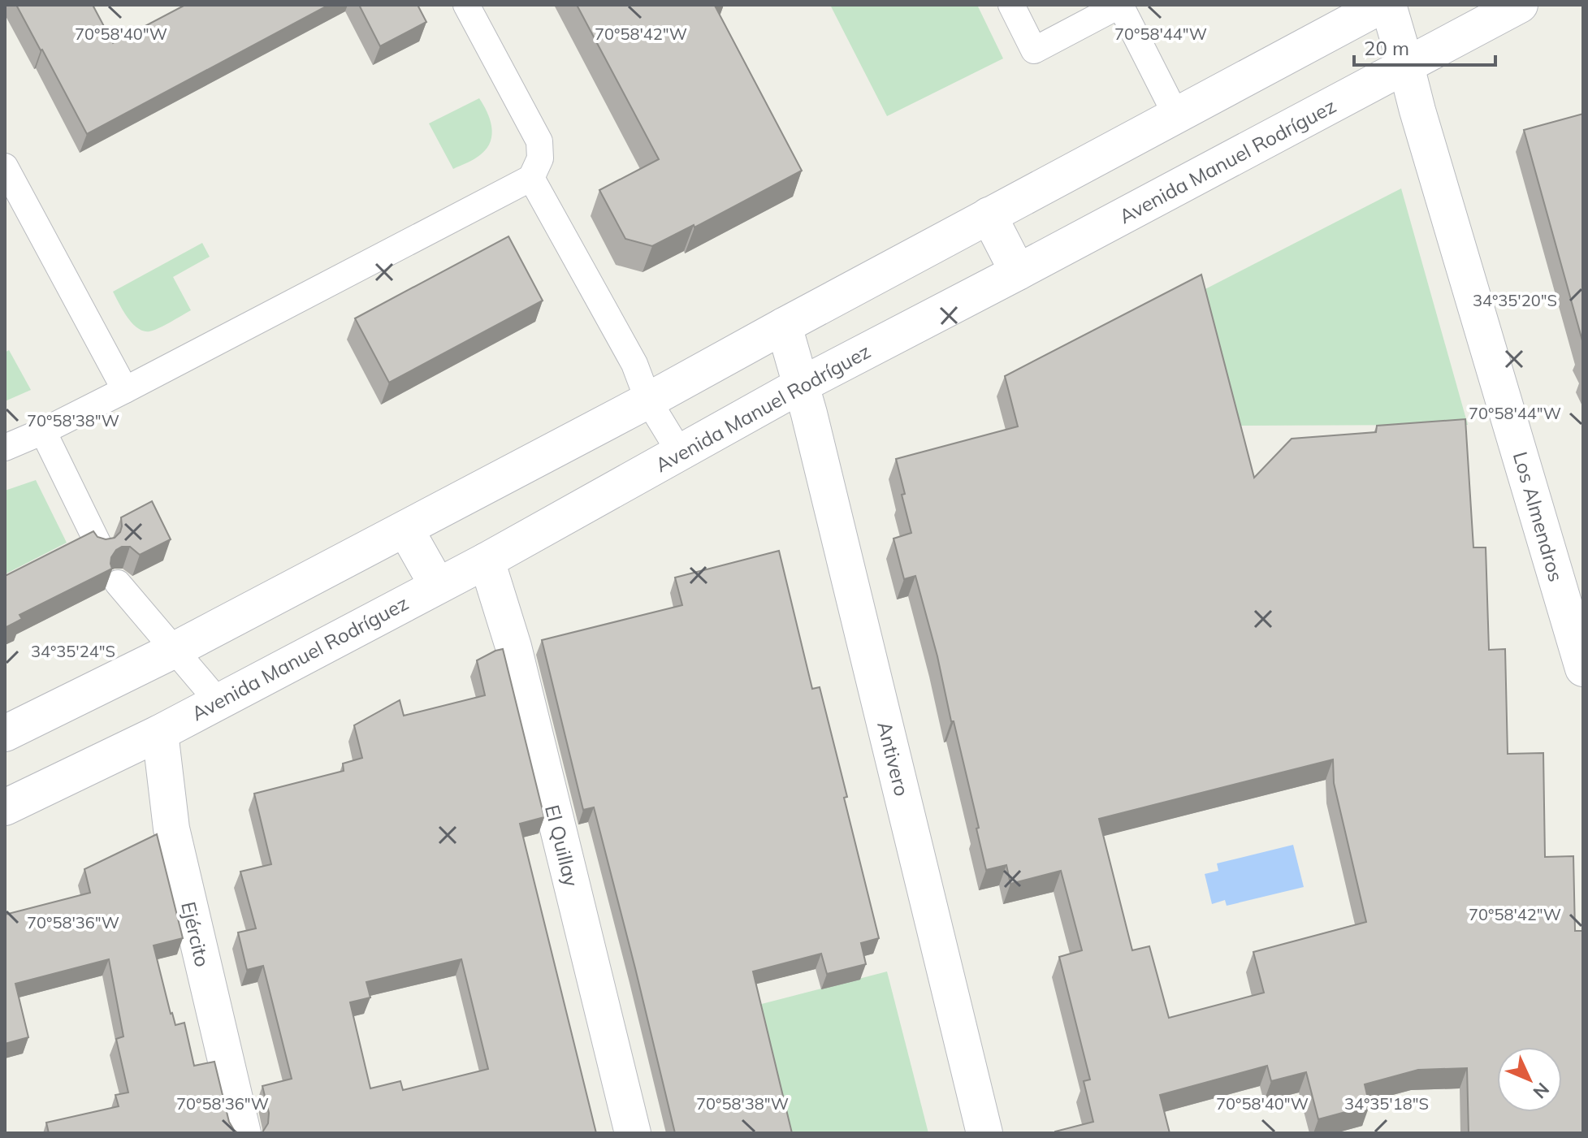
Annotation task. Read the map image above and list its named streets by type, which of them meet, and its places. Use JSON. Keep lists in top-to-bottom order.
{
  "streets": {
    "main road": [
      "Avenida Manuel Rodríguez",
      "Los Almendros",
      "Antivero",
      "El Quillay",
      "Ejército"
    ]
  },
  "crossings": [
    ["Avenida Manuel Rodríguez", "Los Almendros"],
    ["Avenida Manuel Rodríguez", "Antivero"],
    ["Avenida Manuel Rodríguez", "El Quillay"],
    ["Avenida Manuel Rodríguez", "Ejército"]
  ],
  "scale_bar": "20 m",
  "north": "bottom right",
  "coordinates": [
    "70°58'42\"W",
    "70°58'44\"W",
    "70°58'40\"W",
    "34°35'20\"S",
    "70°58'38\"W",
    "34°35'24\"S",
    "70°58'36\"W",
    "34°35'18\"S"
  ]
}
